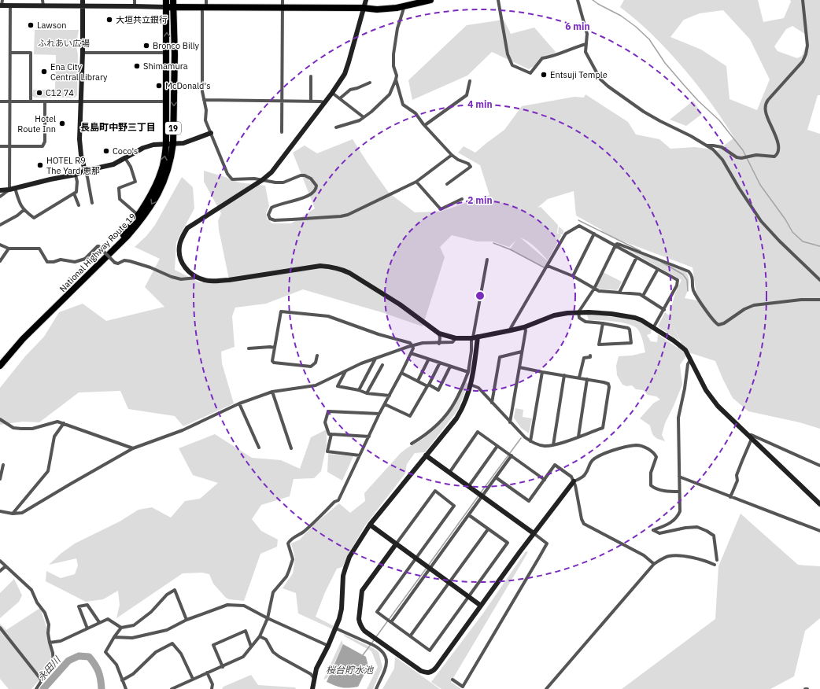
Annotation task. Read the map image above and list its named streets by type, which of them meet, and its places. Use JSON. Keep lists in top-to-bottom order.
{
  "streets": {
    "highway": ["19", "National Highway Route 19"]
  },
  "districts": ["長島町中野三丁目"],
  "water": ["永田川", "桜台貯水池"],
  "parks": ["ふれあい広場"],
  "places": [
    "大垣共立銀行",
    "Lawson",
    "Bronco Billy",
    "Shimamura",
    "Ena City Central Library",
    "Entsuji Temple",
    "McDonald's",
    "C12 74",
    "Hotel Route Inn",
    "Coco's",
    "HOTEL R9 The Yard 恵那"
  ],
  "rings": ["6 min", "4 min", "2 min"]
}
